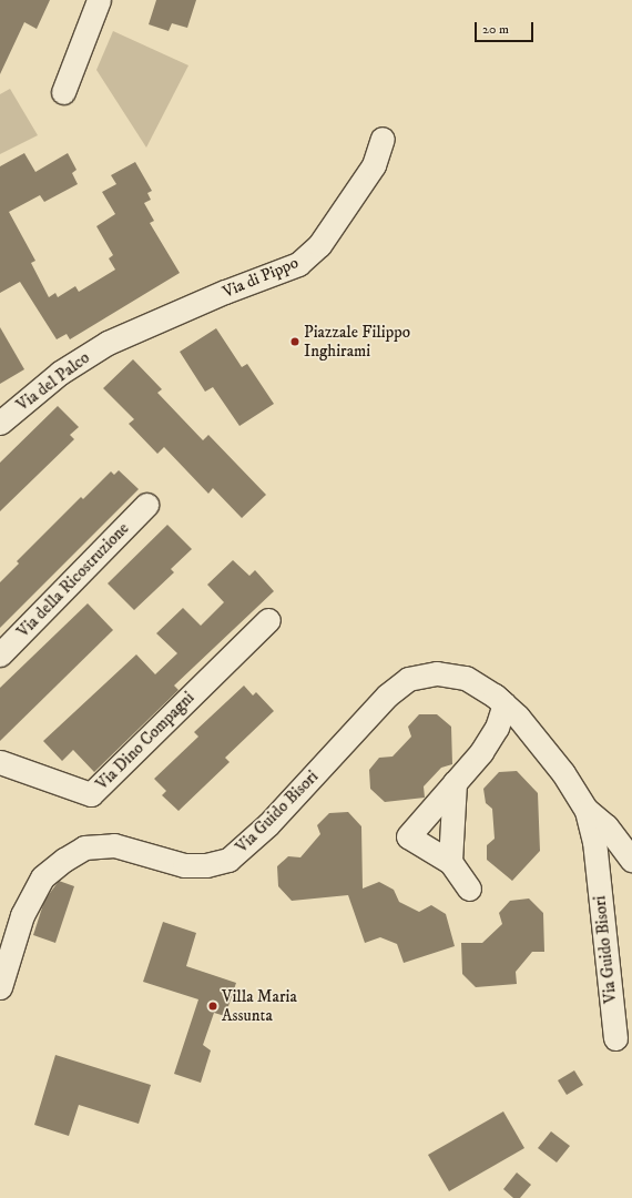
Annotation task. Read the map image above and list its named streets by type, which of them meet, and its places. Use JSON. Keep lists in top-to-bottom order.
{
  "streets": {
    "street": [
      "Via di Pippo",
      "Via del Palco",
      "Via della Ricostruzione",
      "Via Dino Compagni",
      "Via Guido Bisori"
    ]
  },
  "crossings": [
    ["Via di Pippo", "Via del Palco"]
  ],
  "places": ["Piazzale Filippo Inghirami", "Villa Maria Assunta"],
  "scale_bar": "20 m"
}
